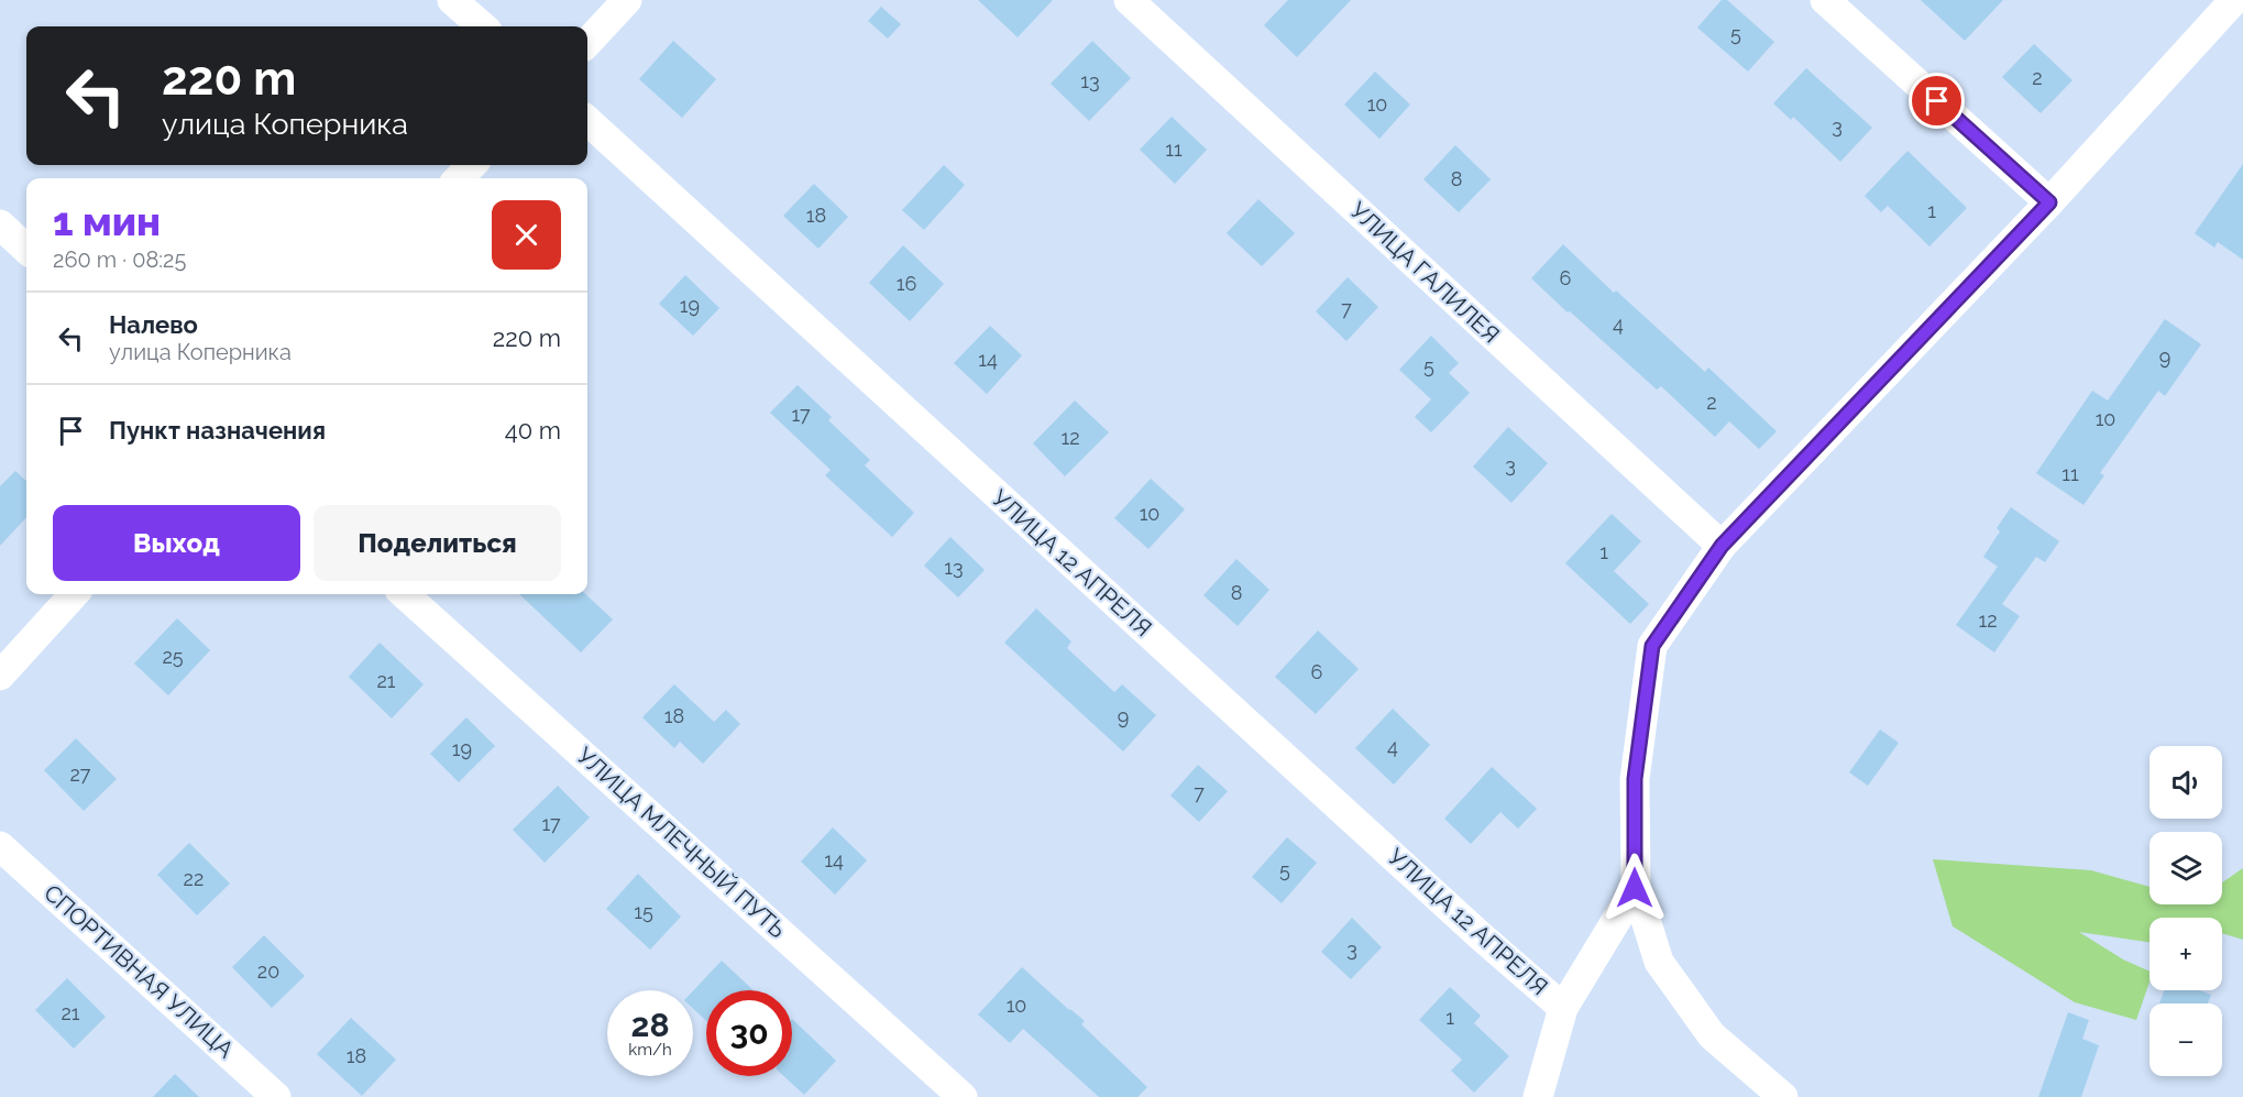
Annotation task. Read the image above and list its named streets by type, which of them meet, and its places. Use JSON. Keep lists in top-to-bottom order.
{
  "streets": {
    "street": [
      "УЛИЦА ГАЛИЛЕЯ",
      "УЛИЦА 12 АПРЕЛЯ",
      "УЛИЦА МЛЕЧНЫЙ ПУТЬ",
      "СПОРТИВНАЯ УЛИЦА"
    ]
  },
  "house_numbers": [
    "5",
    "2",
    "13",
    "10",
    "3",
    "11",
    "8",
    "1",
    "18",
    "6",
    "16",
    "19",
    "7",
    "4",
    "9",
    "14",
    "5",
    "2",
    "17",
    "10",
    "12",
    "3",
    "11",
    "10",
    "1",
    "13",
    "8",
    "12",
    "25",
    "6",
    "21",
    "18",
    "9",
    "4",
    "19",
    "27",
    "7",
    "17",
    "14",
    "5",
    "22",
    "15",
    "3",
    "20",
    "10",
    "21",
    "1",
    "18"
  ],
  "page": {
    "turn": ["220 m", "улица Коперника"],
    "heading": ["1 мин", "260 m · 08:25"],
    "list": [
      {
        "name": "Налево",
        "note": "улица Коперника",
        "value": "220 m"
      },
      {
        "name": "Пункт назначения",
        "value": "40 m"
      }
    ],
    "buttons": ["Выход", "Поделиться"],
    "map_buttons": ["+", "−"],
    "speed": "28 km/h",
    "limit": "30"
  }
}
